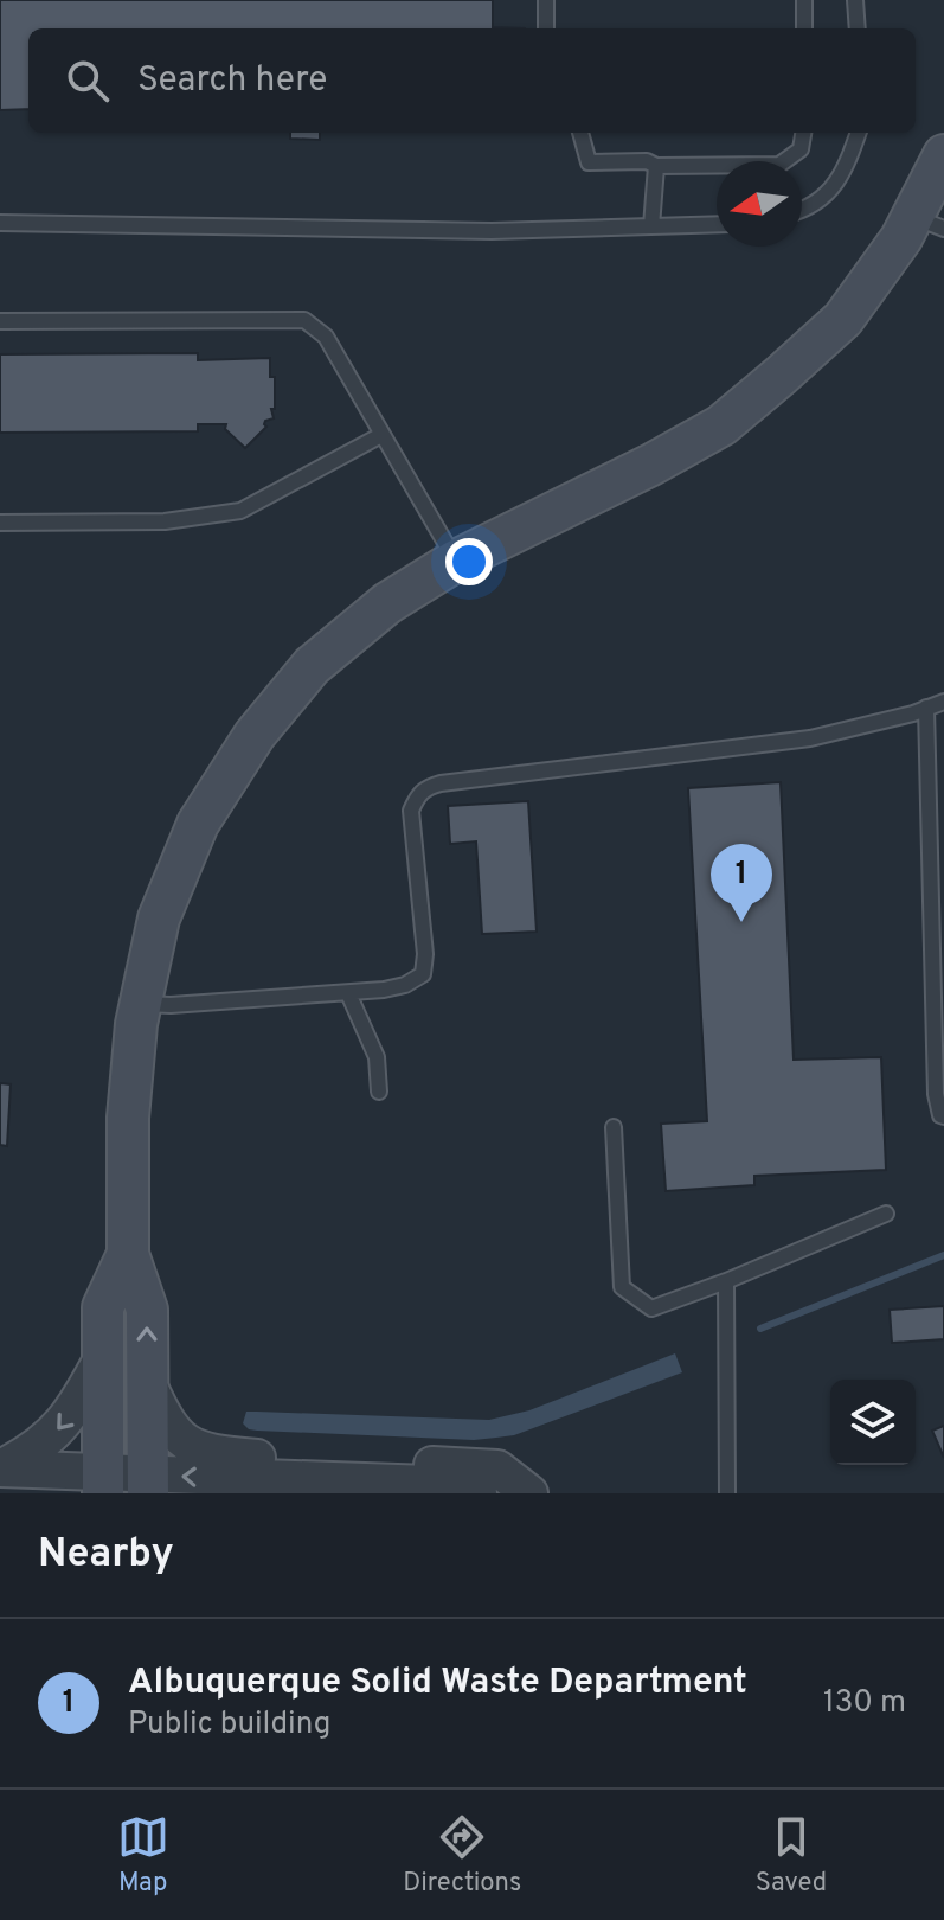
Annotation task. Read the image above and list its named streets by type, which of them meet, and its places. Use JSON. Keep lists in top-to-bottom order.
{
  "north": "left",
  "page": {
    "search": "Search here",
    "pins": "1",
    "heading": "Nearby",
    "list": [
      {
        "mark": "1",
        "name": "Albuquerque Solid Waste Department",
        "note": "Public building",
        "value": "130 m"
      }
    ],
    "nav": ["Map", "Directions", "Saved"]
  }
}
